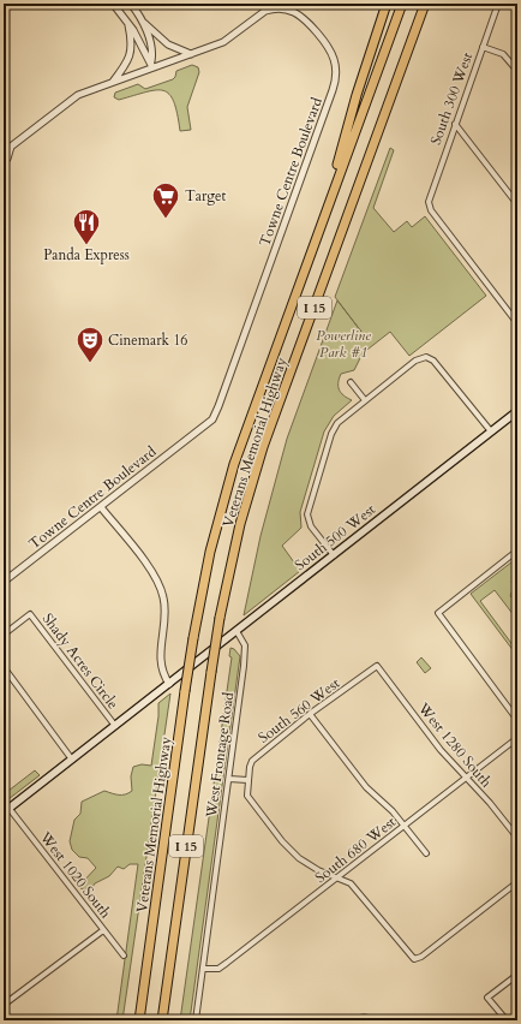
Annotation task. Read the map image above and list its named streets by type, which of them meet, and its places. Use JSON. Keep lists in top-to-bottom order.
{
  "streets": {
    "highway": ["I 15", "Veterans Memorial Highway"],
    "main road": ["South 500 West"],
    "street": [
      "South 300 West",
      "Towne Centre Boulevard",
      "Shady Acres Circle",
      "South 560 West",
      "West 1280 South",
      "West Frontage Road",
      "South 680 West",
      "West 1020 South"
    ]
  },
  "crossings": [
    ["South 500 West", "Shady Acres Circle"],
    ["South 500 West", "West Frontage Road"],
    ["South 500 West", "West 1020 South"],
    ["South 560 West", "West 1280 South"],
    ["West 1280 South", "South 680 West"],
    ["West Frontage Road", "South 680 West"]
  ],
  "parks": ["Powerline Park #1"],
  "places": {
    "supermarket": ["Target"],
    "restaurant": ["Panda Express"],
    "theatre": ["Cinemark 16"]
  }
}
